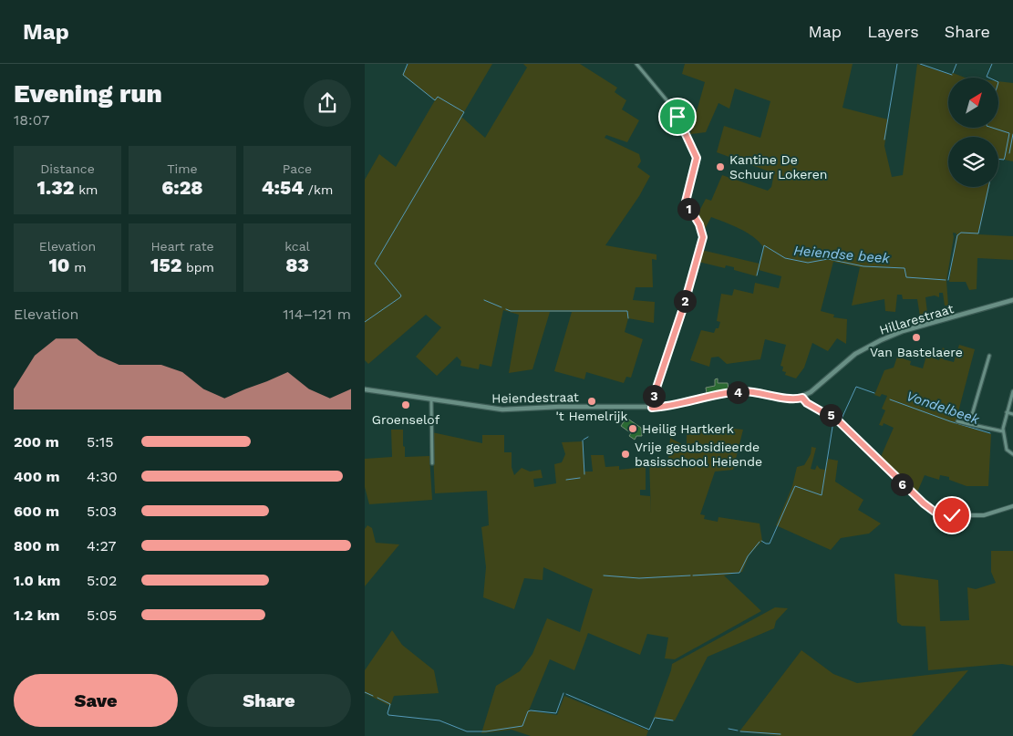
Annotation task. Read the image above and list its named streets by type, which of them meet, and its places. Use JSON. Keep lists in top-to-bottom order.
{
  "streets": {
    "main road": ["Hillarestraat", "Heiendestraat"]
  },
  "water": ["Heiendse beek", "Vondelbeek"],
  "places": [
    "Kantine De Schuur Lokeren",
    "Van Bastelaere",
    "'t Hemelrijk",
    "Groenselof",
    "Heilig Hartkerk",
    "Vrije gesubsidieerde basisschool Heiende"
  ],
  "north": "top right",
  "page": {
    "header": "Map",
    "nav": ["Map", "Layers", "Share"],
    "heading": ["Evening run", "18:07"],
    "stats": [
      ["Distance", "1.32 km"],
      ["Time", "6:28"],
      ["Pace", "4:54 /km"],
      ["Elevation", "10 m"],
      ["Heart rate", "152 bpm"],
      ["kcal", "83"]
    ],
    "pins": [
      "1",
      "2",
      "4",
      "3",
      "5",
      "6"
    ],
    "chart": ["Elevation", "114–121 m"],
    "list": [
      {
        "name": "200 m",
        "note": "5:15"
      },
      {
        "name": "400 m",
        "note": "4:30"
      },
      {
        "name": "600 m",
        "note": "5:03"
      },
      {
        "name": "800 m",
        "note": "4:27"
      },
      {
        "name": "1.0 km",
        "note": "5:02"
      },
      {
        "name": "1.2 km",
        "note": "5:05"
      }
    ],
    "buttons": ["Save", "Share"]
  }
}
